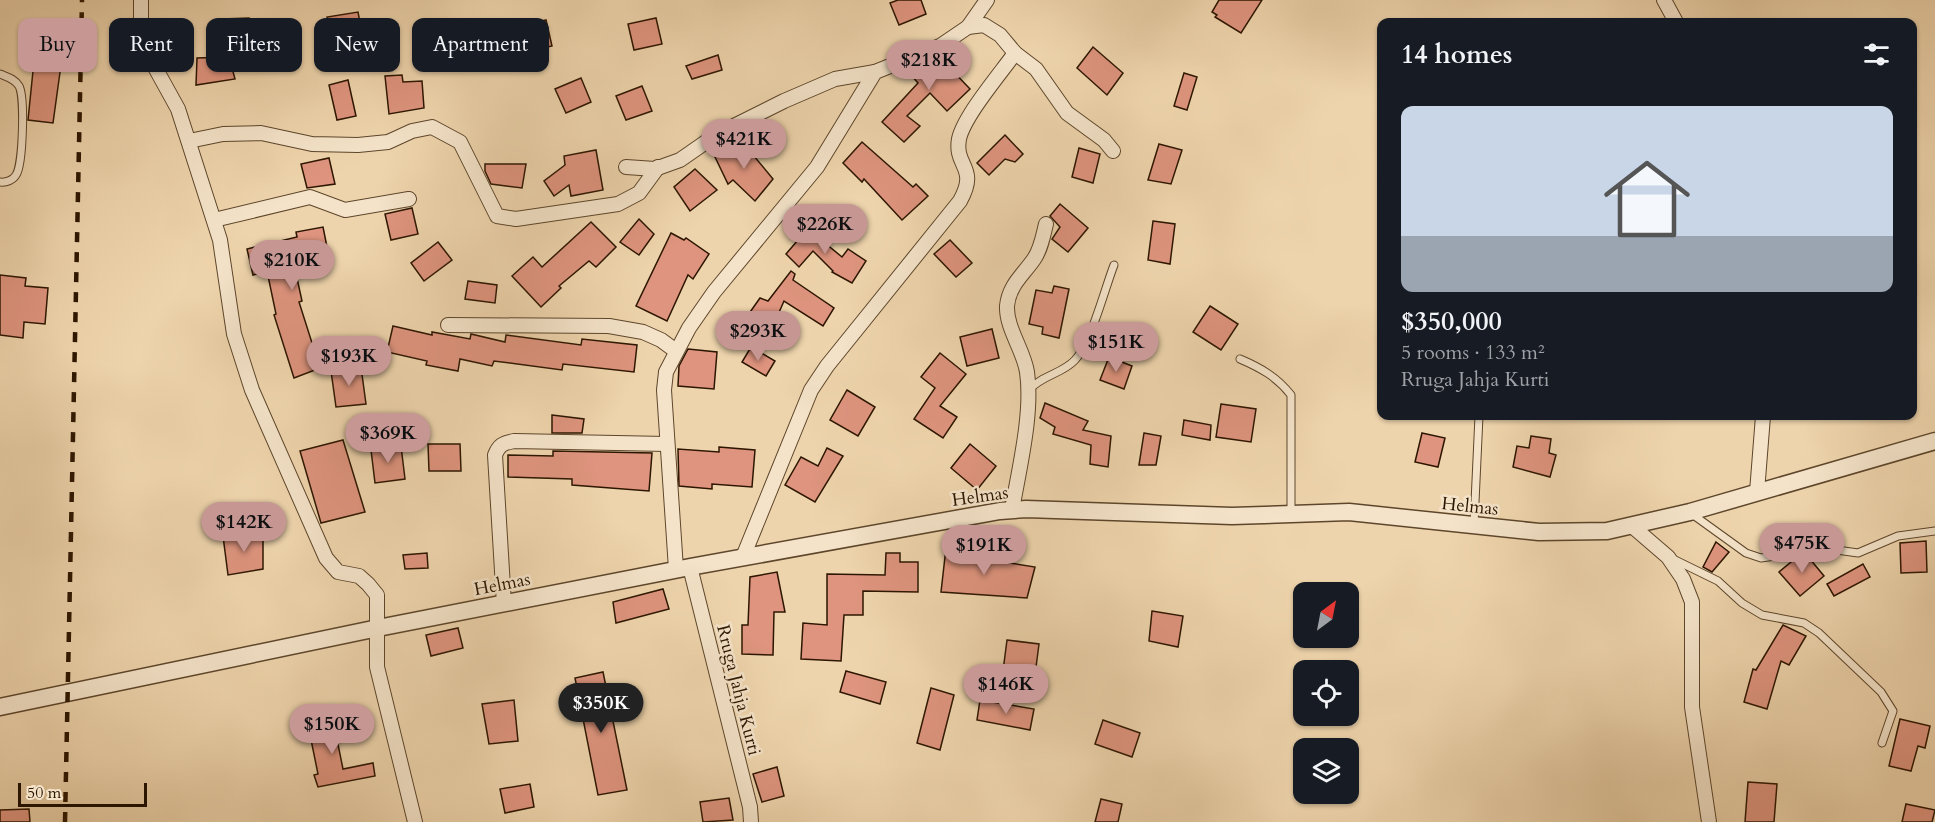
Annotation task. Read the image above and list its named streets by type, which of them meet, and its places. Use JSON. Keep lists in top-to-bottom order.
{
  "streets": {
    "street": ["Helmas", "Rruga Jahja Kurti"]
  },
  "crossings": [
    ["Helmas", "Rruga Jahja Kurti"]
  ],
  "scale_bar": "50 m",
  "north": "top right",
  "page": {
    "chip": [
      "Buy",
      "Rent",
      "Filters",
      "New",
      "Apartment"
    ],
    "heading": "14 homes",
    "price": [
      "$218K",
      "$421K",
      "$226K",
      "$210K",
      "$293K",
      "$151K",
      "$193K",
      "$369K",
      "$142K",
      "$475K",
      "$191K",
      "$146K",
      "$350K",
      "$150K"
    ],
    "list": [
      {
        "name": "$350,000",
        "note": "5 rooms · 133 m² · Rruga Jahja Kurti"
      }
    ],
    "scale": "50 m"
  }
}
